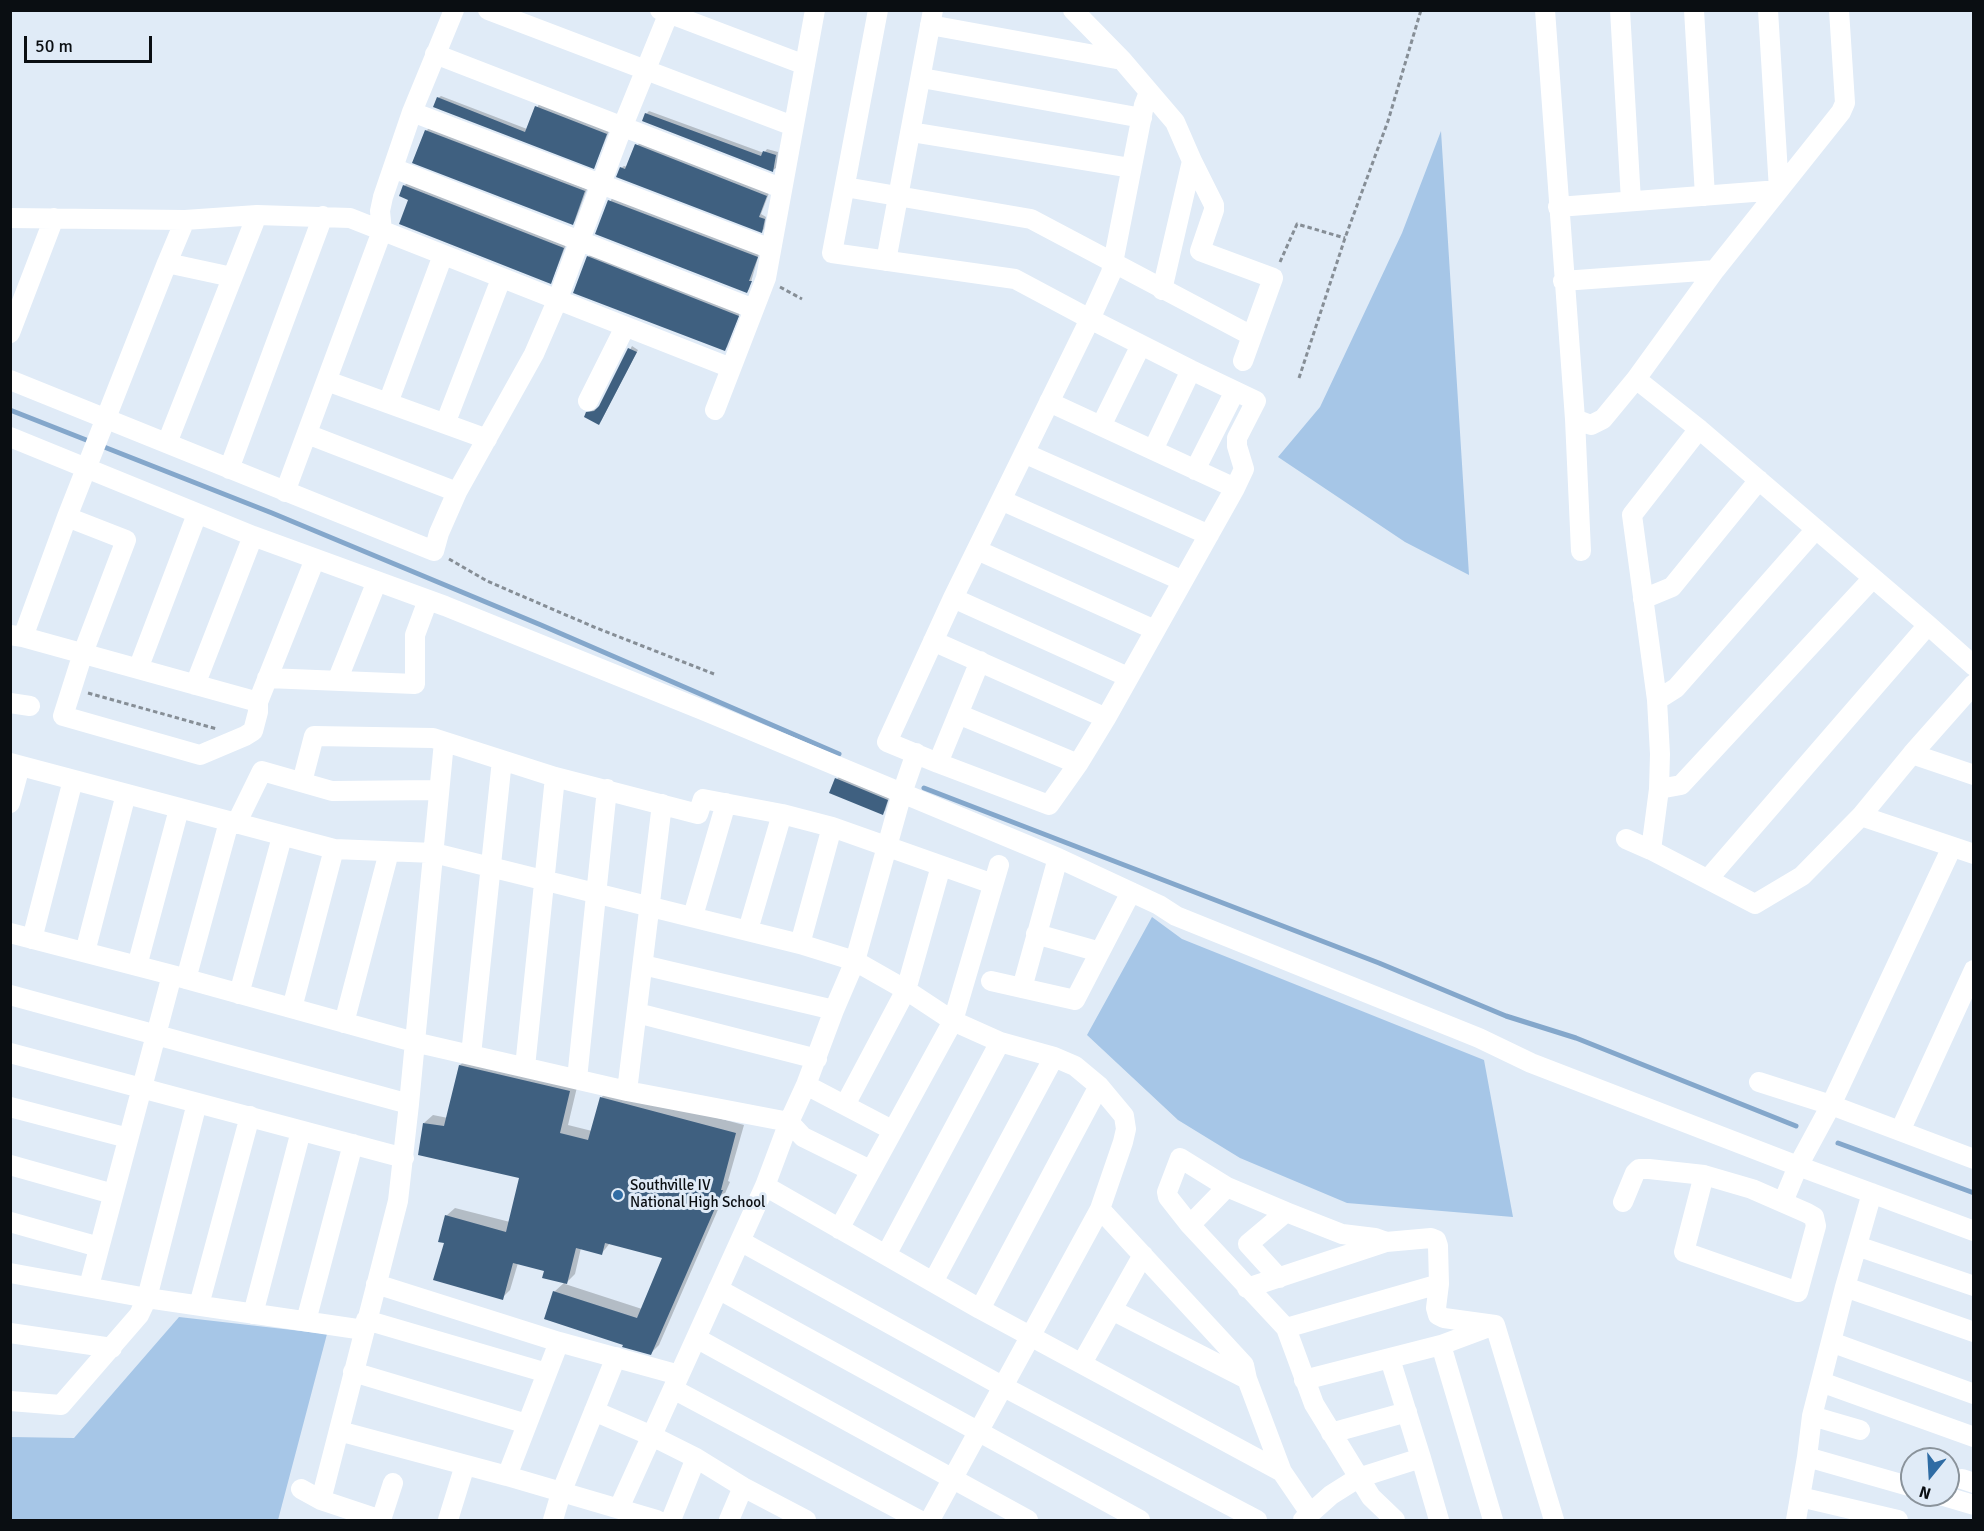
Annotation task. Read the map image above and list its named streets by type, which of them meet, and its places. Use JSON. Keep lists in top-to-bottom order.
{
  "places": ["Southville IV National High School"],
  "scale_bar": "50 m",
  "north": "bottom"
}
